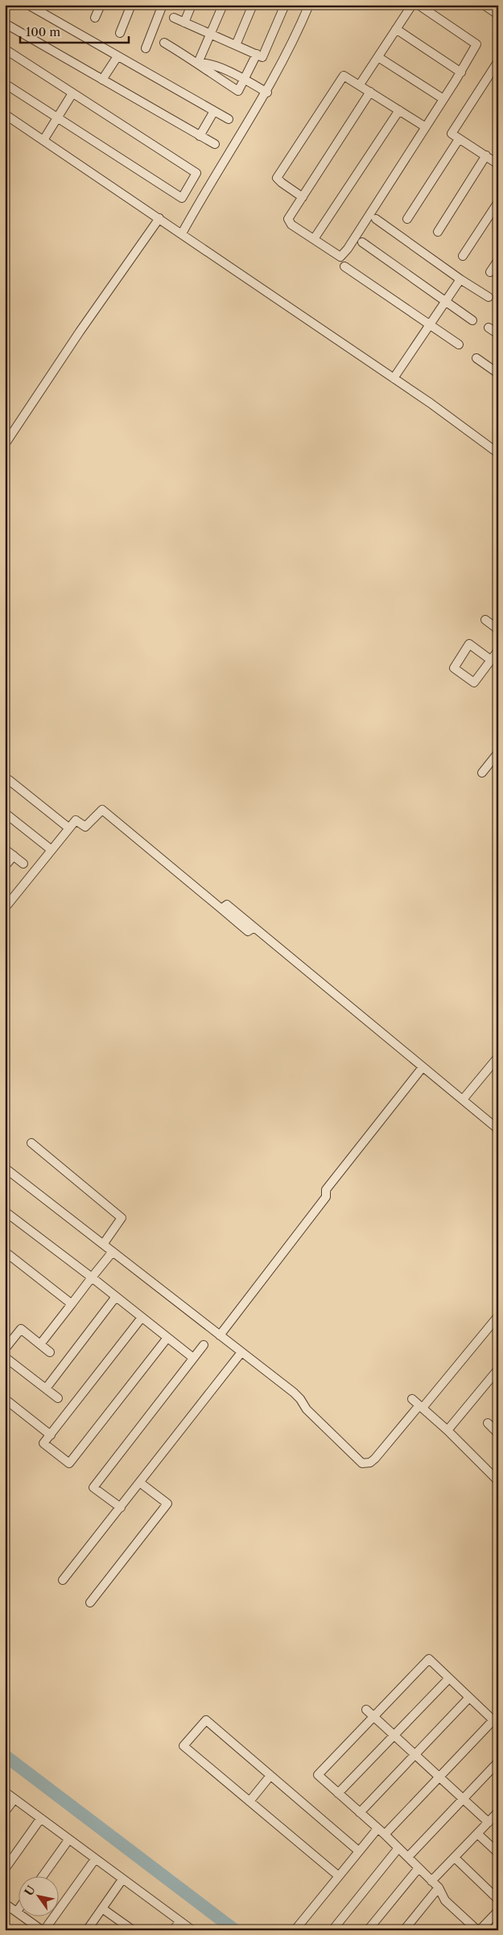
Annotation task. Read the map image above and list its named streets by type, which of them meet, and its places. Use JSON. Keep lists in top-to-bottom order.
{
  "scale_bar": "100 m",
  "north": "top left"
}
